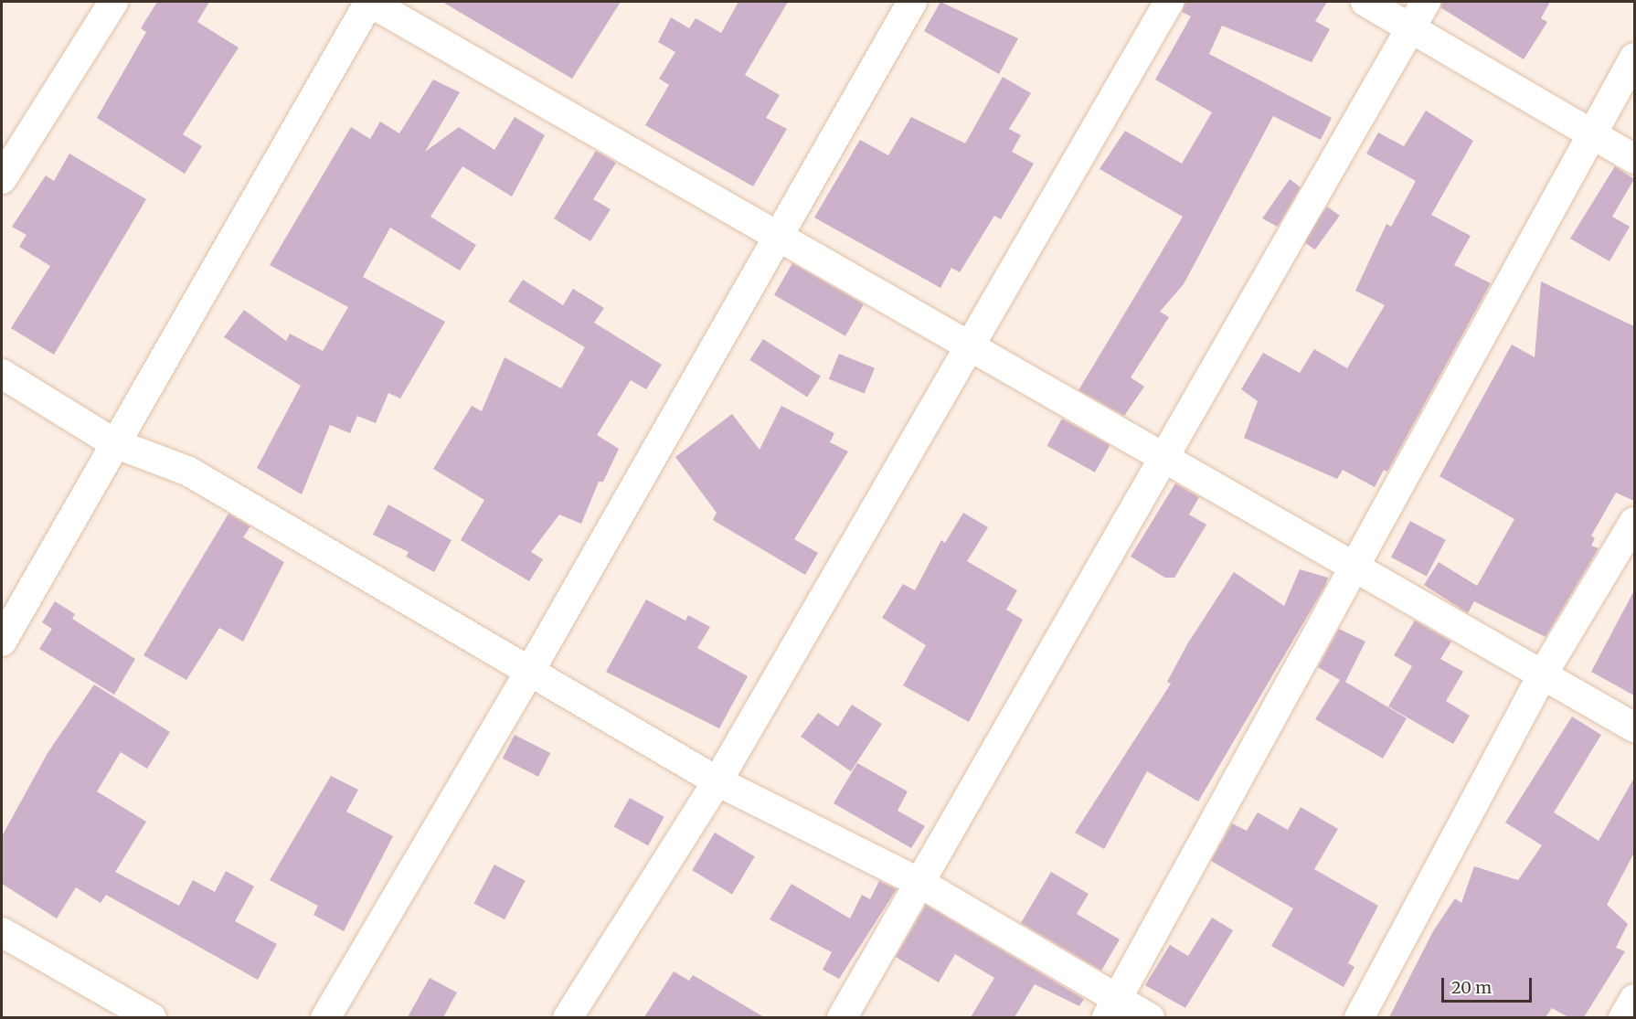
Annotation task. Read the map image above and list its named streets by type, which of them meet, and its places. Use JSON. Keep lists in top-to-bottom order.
{
  "scale_bar": "20 m"
}
